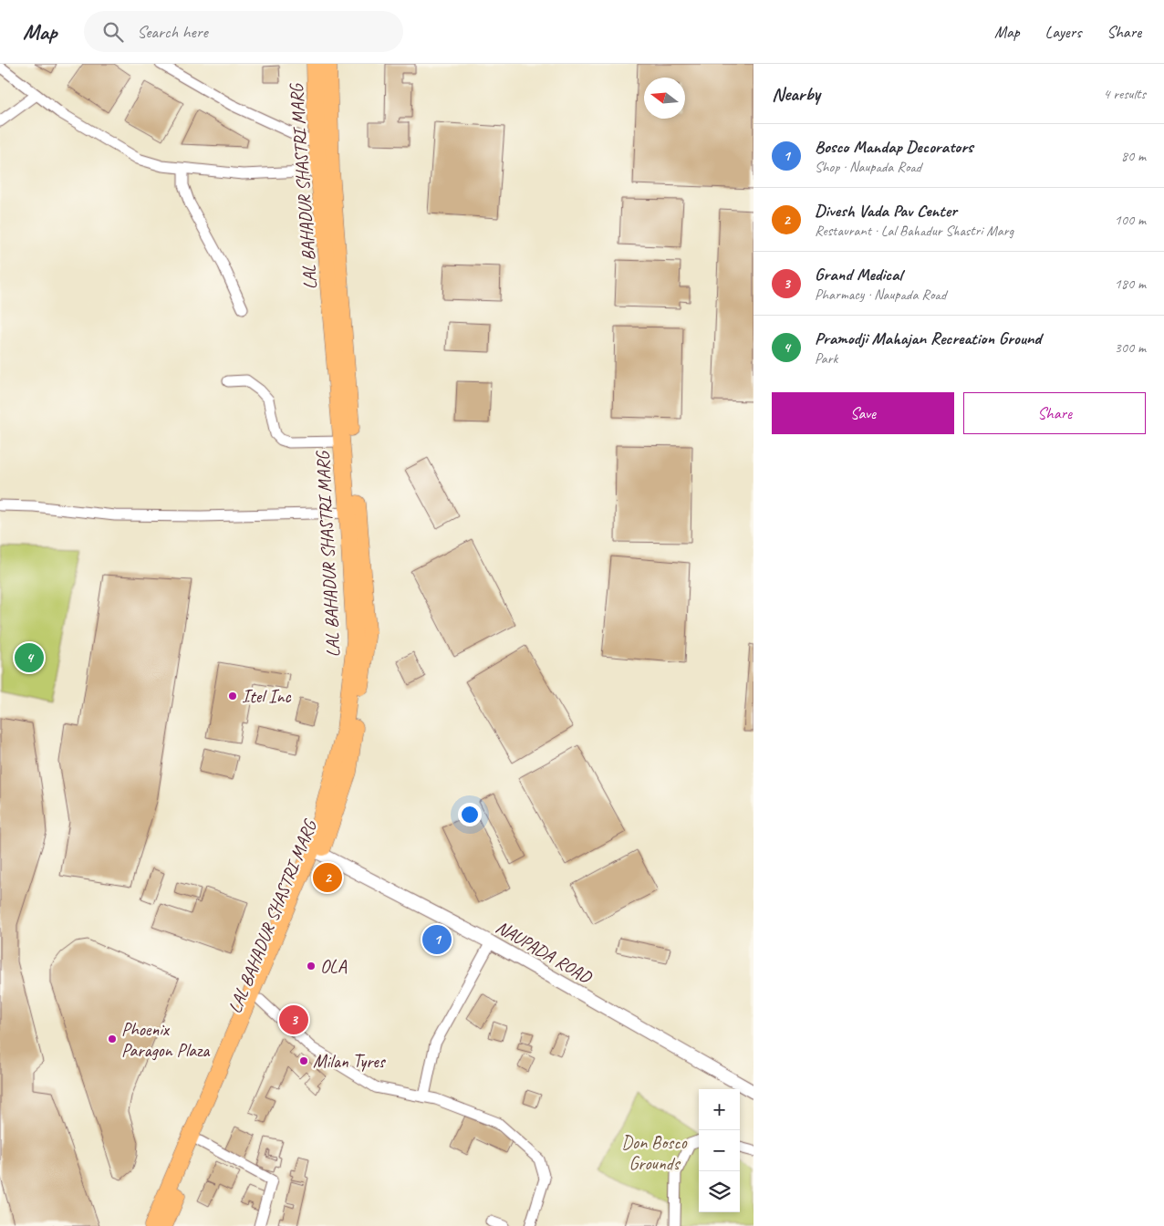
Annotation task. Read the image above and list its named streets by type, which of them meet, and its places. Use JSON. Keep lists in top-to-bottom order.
{
  "streets": {
    "main road": ["LAL BAHADUR SHASTRI MARG"],
    "street": ["NAUPADA ROAD"]
  },
  "crossings": [
    ["LAL BAHADUR SHASTRI MARG", "NAUPADA ROAD"]
  ],
  "parks": ["Don Bosco Grounds"],
  "places": [
    "Itel Inc",
    "OLA",
    "Phoenix Paragon Plaza",
    "Milan Tyres"
  ],
  "north": "left",
  "page": {
    "header": "Map",
    "search": "Search here",
    "nav": ["Map", "Layers", "Share"],
    "heading": ["Nearby", "4 results"],
    "list": [
      {
        "mark": "1",
        "name": "Bosco Mandap Decorators",
        "note": "Shop · Naupada Road",
        "value": "80 m"
      },
      {
        "mark": "2",
        "name": "Divesh Vada Pav Center",
        "note": "Restaurant · Lal Bahadur Shastri Marg",
        "value": "100 m"
      },
      {
        "mark": "3",
        "name": "Grand Medical",
        "note": "Pharmacy · Naupada Road",
        "value": "180 m"
      },
      {
        "mark": "4",
        "name": "Pramodji Mahajan Recreation Ground",
        "note": "Park",
        "value": "300 m"
      }
    ],
    "buttons": ["Save", "Share"],
    "pins": [
      "4",
      "2",
      "1",
      "3"
    ],
    "map_buttons": ["+", "−"]
  }
}
